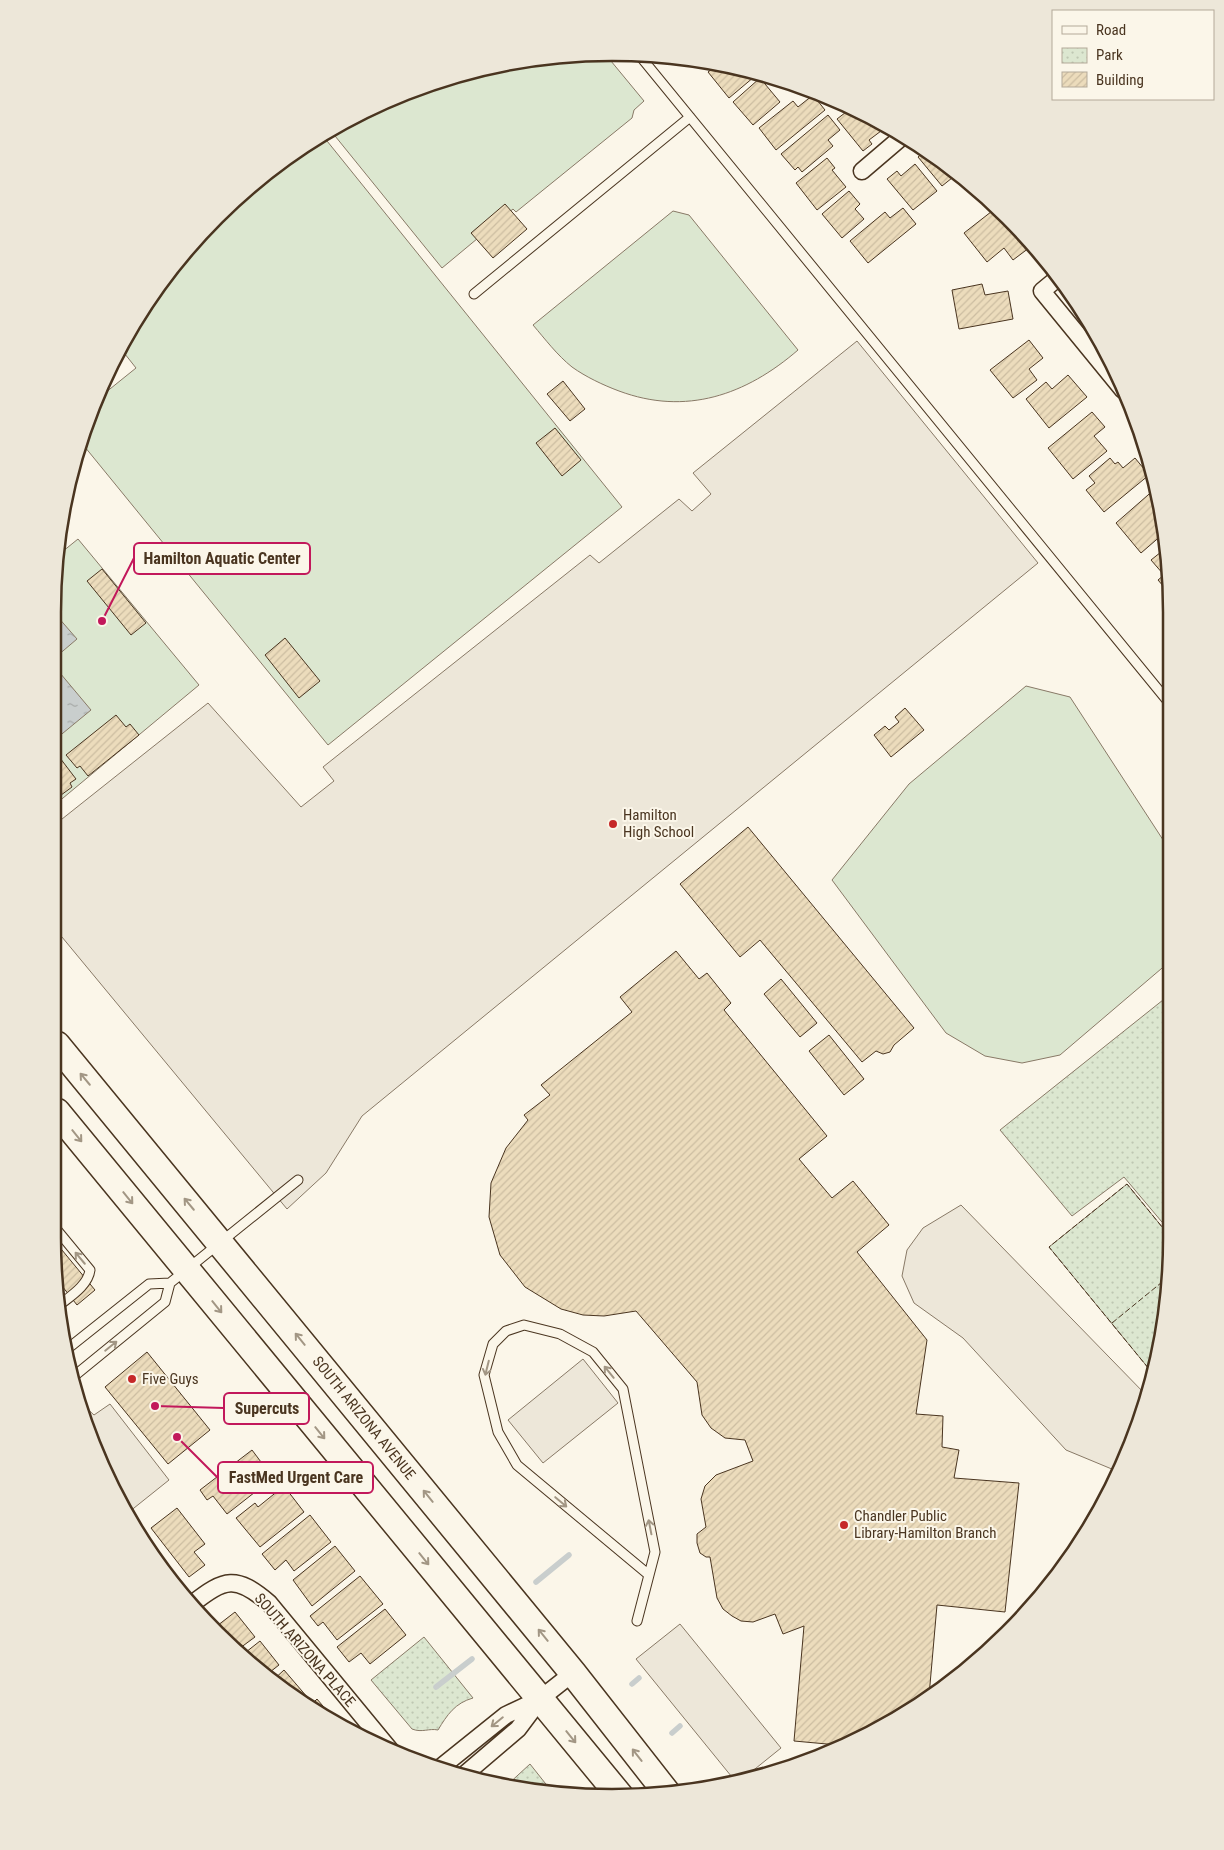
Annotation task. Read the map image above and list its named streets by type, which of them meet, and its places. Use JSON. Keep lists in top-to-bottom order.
{
  "streets": {
    "main road": ["SOUTH ARIZONA AVENUE"],
    "street": ["SOUTH ARIZONA PLACE"]
  },
  "places": [
    "Hamilton Aquatic Center",
    "Hamilton High School",
    "Five Guys",
    "Supercuts",
    "FastMed Urgent Care",
    "Chandler Public Library-Hamilton Branch"
  ],
  "legend": ["Road", "Park", "Building"]
}
